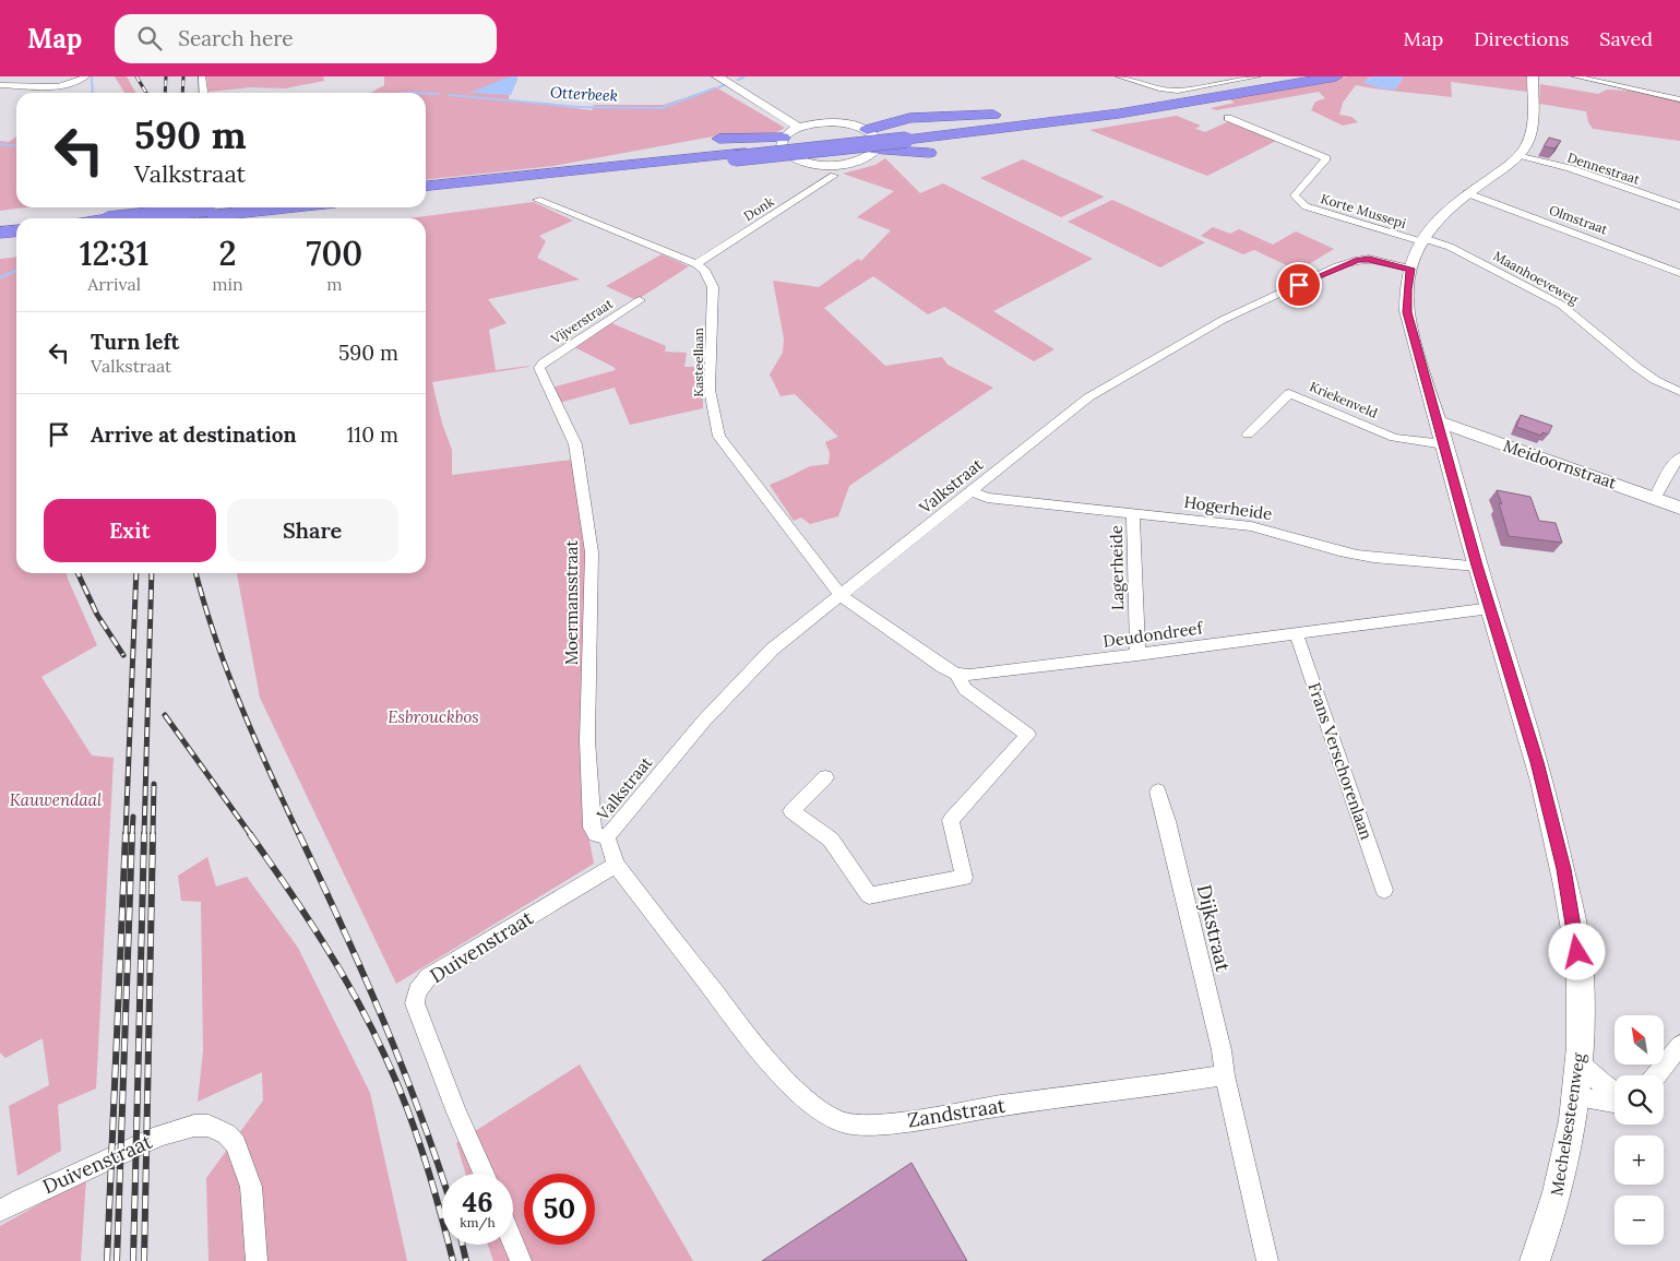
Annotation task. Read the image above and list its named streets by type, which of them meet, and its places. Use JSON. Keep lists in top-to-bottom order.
{
  "streets": {
    "main road": ["Meidoornstraat", "Mechelsesteenweg"],
    "street": [
      "Dennestraat",
      "Donk",
      "Korte Mussepi",
      "Olmstraat",
      "Maanhoeveweg",
      "Vijverstraat",
      "Kasteellaan",
      "Kriekenveld",
      "Valkstraat",
      "Hogerheide",
      "Lagerheide",
      "Moermansstraat",
      "Deudondreef",
      "Frans Verschorenlaan",
      "Dijkstraat",
      "Duivenstraat",
      "Zandstraat"
    ]
  },
  "crossings": [
    ["Dennestraat", "Mechelsesteenweg"],
    ["Donk", "Kasteellaan"],
    ["Korte Mussepi", "Maanhoeveweg"],
    ["Korte Mussepi", "Mechelsesteenweg"],
    ["Olmstraat", "Mechelsesteenweg"],
    ["Maanhoeveweg", "Mechelsesteenweg"],
    ["Vijverstraat", "Moermansstraat"],
    ["Kasteellaan", "Valkstraat"],
    ["Kriekenveld", "Mechelsesteenweg"],
    ["Meidoornstraat", "Mechelsesteenweg"],
    ["Valkstraat", "Hogerheide"],
    ["Valkstraat", "Moermansstraat"],
    ["Valkstraat", "Duivenstraat"],
    ["Valkstraat", "Zandstraat"],
    ["Valkstraat", "Mechelsesteenweg"],
    ["Hogerheide", "Lagerheide"],
    ["Hogerheide", "Mechelsesteenweg"],
    ["Lagerheide", "Deudondreef"],
    ["Deudondreef", "Frans Verschorenlaan"],
    ["Deudondreef", "Mechelsesteenweg"],
    ["Dijkstraat", "Zandstraat"],
    ["Duivenstraat", "Zandstraat"]
  ],
  "water": ["Otterbeek"],
  "parks": ["Esbrouckbos", "Kauwendaal"],
  "north": "top left",
  "page": {
    "header": "Map",
    "search": "Search here",
    "nav": ["Map", "Directions", "Saved"],
    "turn": ["590 m", "Valkstraat"],
    "eta": [
      "12:31",
      "Arrival",
      "2",
      "min",
      "700",
      "m"
    ],
    "list": [
      {
        "name": "Turn left",
        "note": "Valkstraat",
        "value": "590 m"
      },
      {
        "name": "Arrive at destination",
        "value": "110 m"
      }
    ],
    "buttons": ["Exit", "Share"],
    "map_buttons": ["+", "−"],
    "speed": "46 km/h",
    "limit": "50"
  }
}
